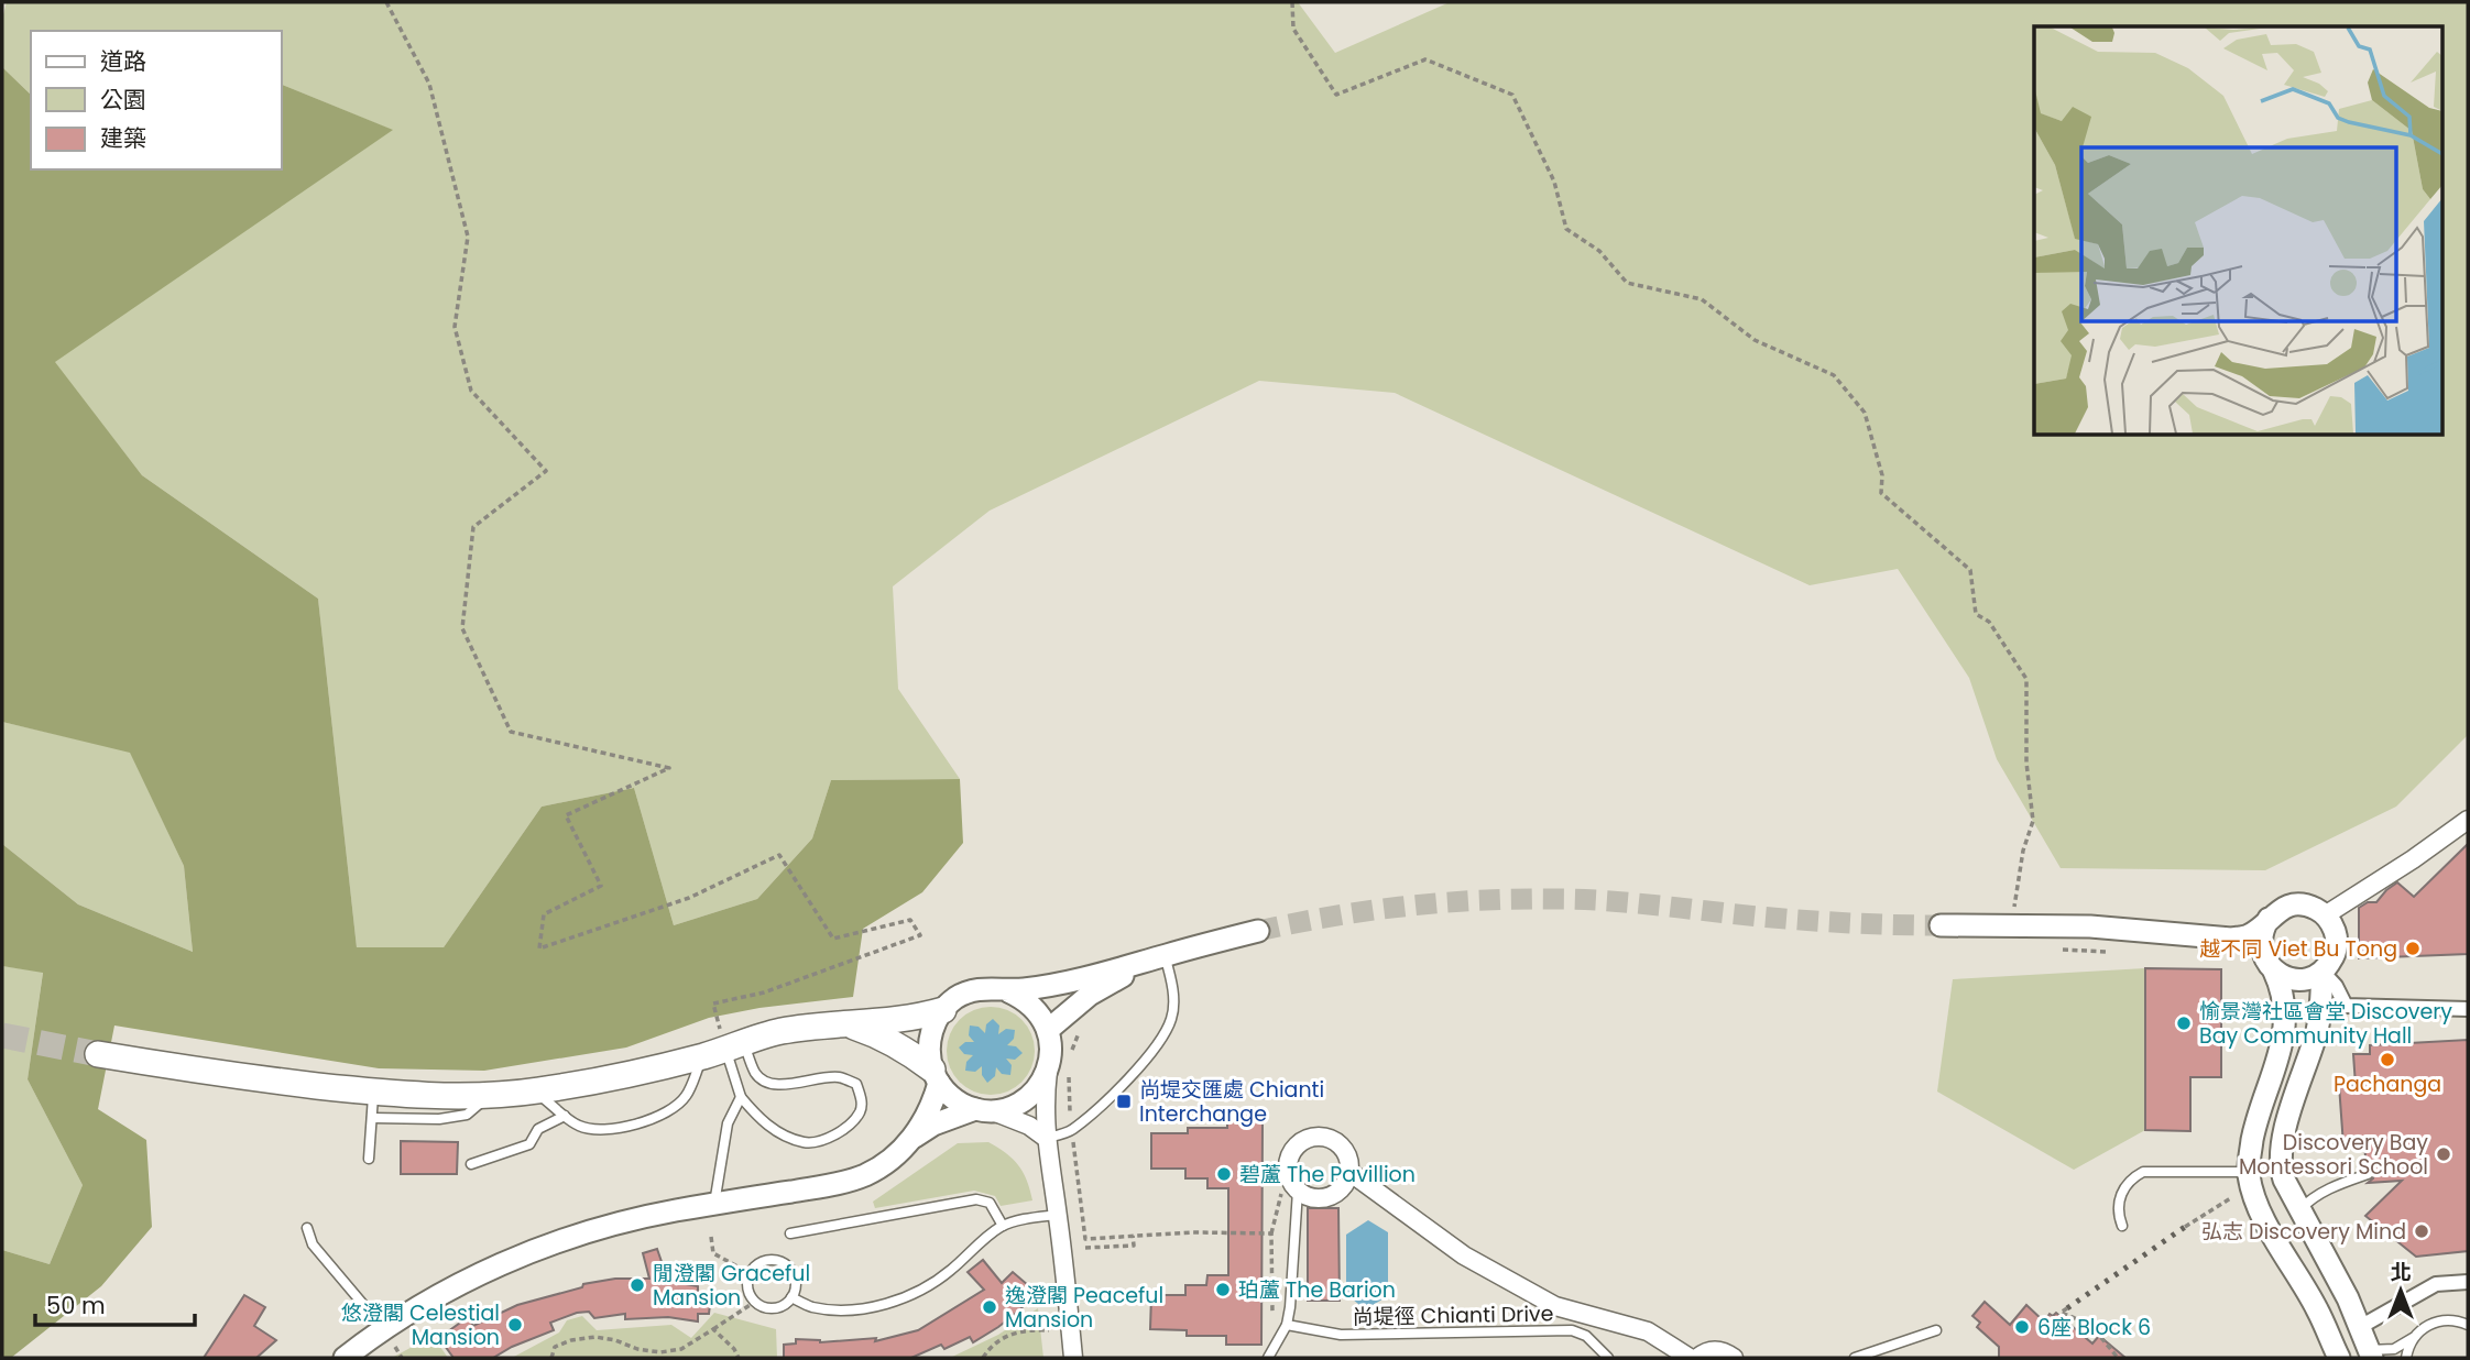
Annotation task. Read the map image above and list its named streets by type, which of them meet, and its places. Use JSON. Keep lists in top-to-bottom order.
{
  "streets": {
    "lane": ["尚堤徑 Chianti Drive"]
  },
  "places": {
    "other": [
      "越不同 Viet Bu Tong",
      "愉景灣社區會堂 Discovery Bay Community Hall",
      "Pachanga",
      "Discovery Bay Montessori School",
      "碧蘆 The Pavillion",
      "弘志 Discovery Mind",
      "閒澄閣 Graceful Mansion",
      "珀蘆 The Barion",
      "逸澄閣 Peaceful Mansion",
      "悠澄閣 Celestial Mansion",
      "6座 Block 6"
    ],
    "transit": ["尚堤交匯處 Chianti Interchange"]
  },
  "legend": ["道路", "公園", "建築"],
  "scale_bar": "50 m",
  "north": "top"
}
